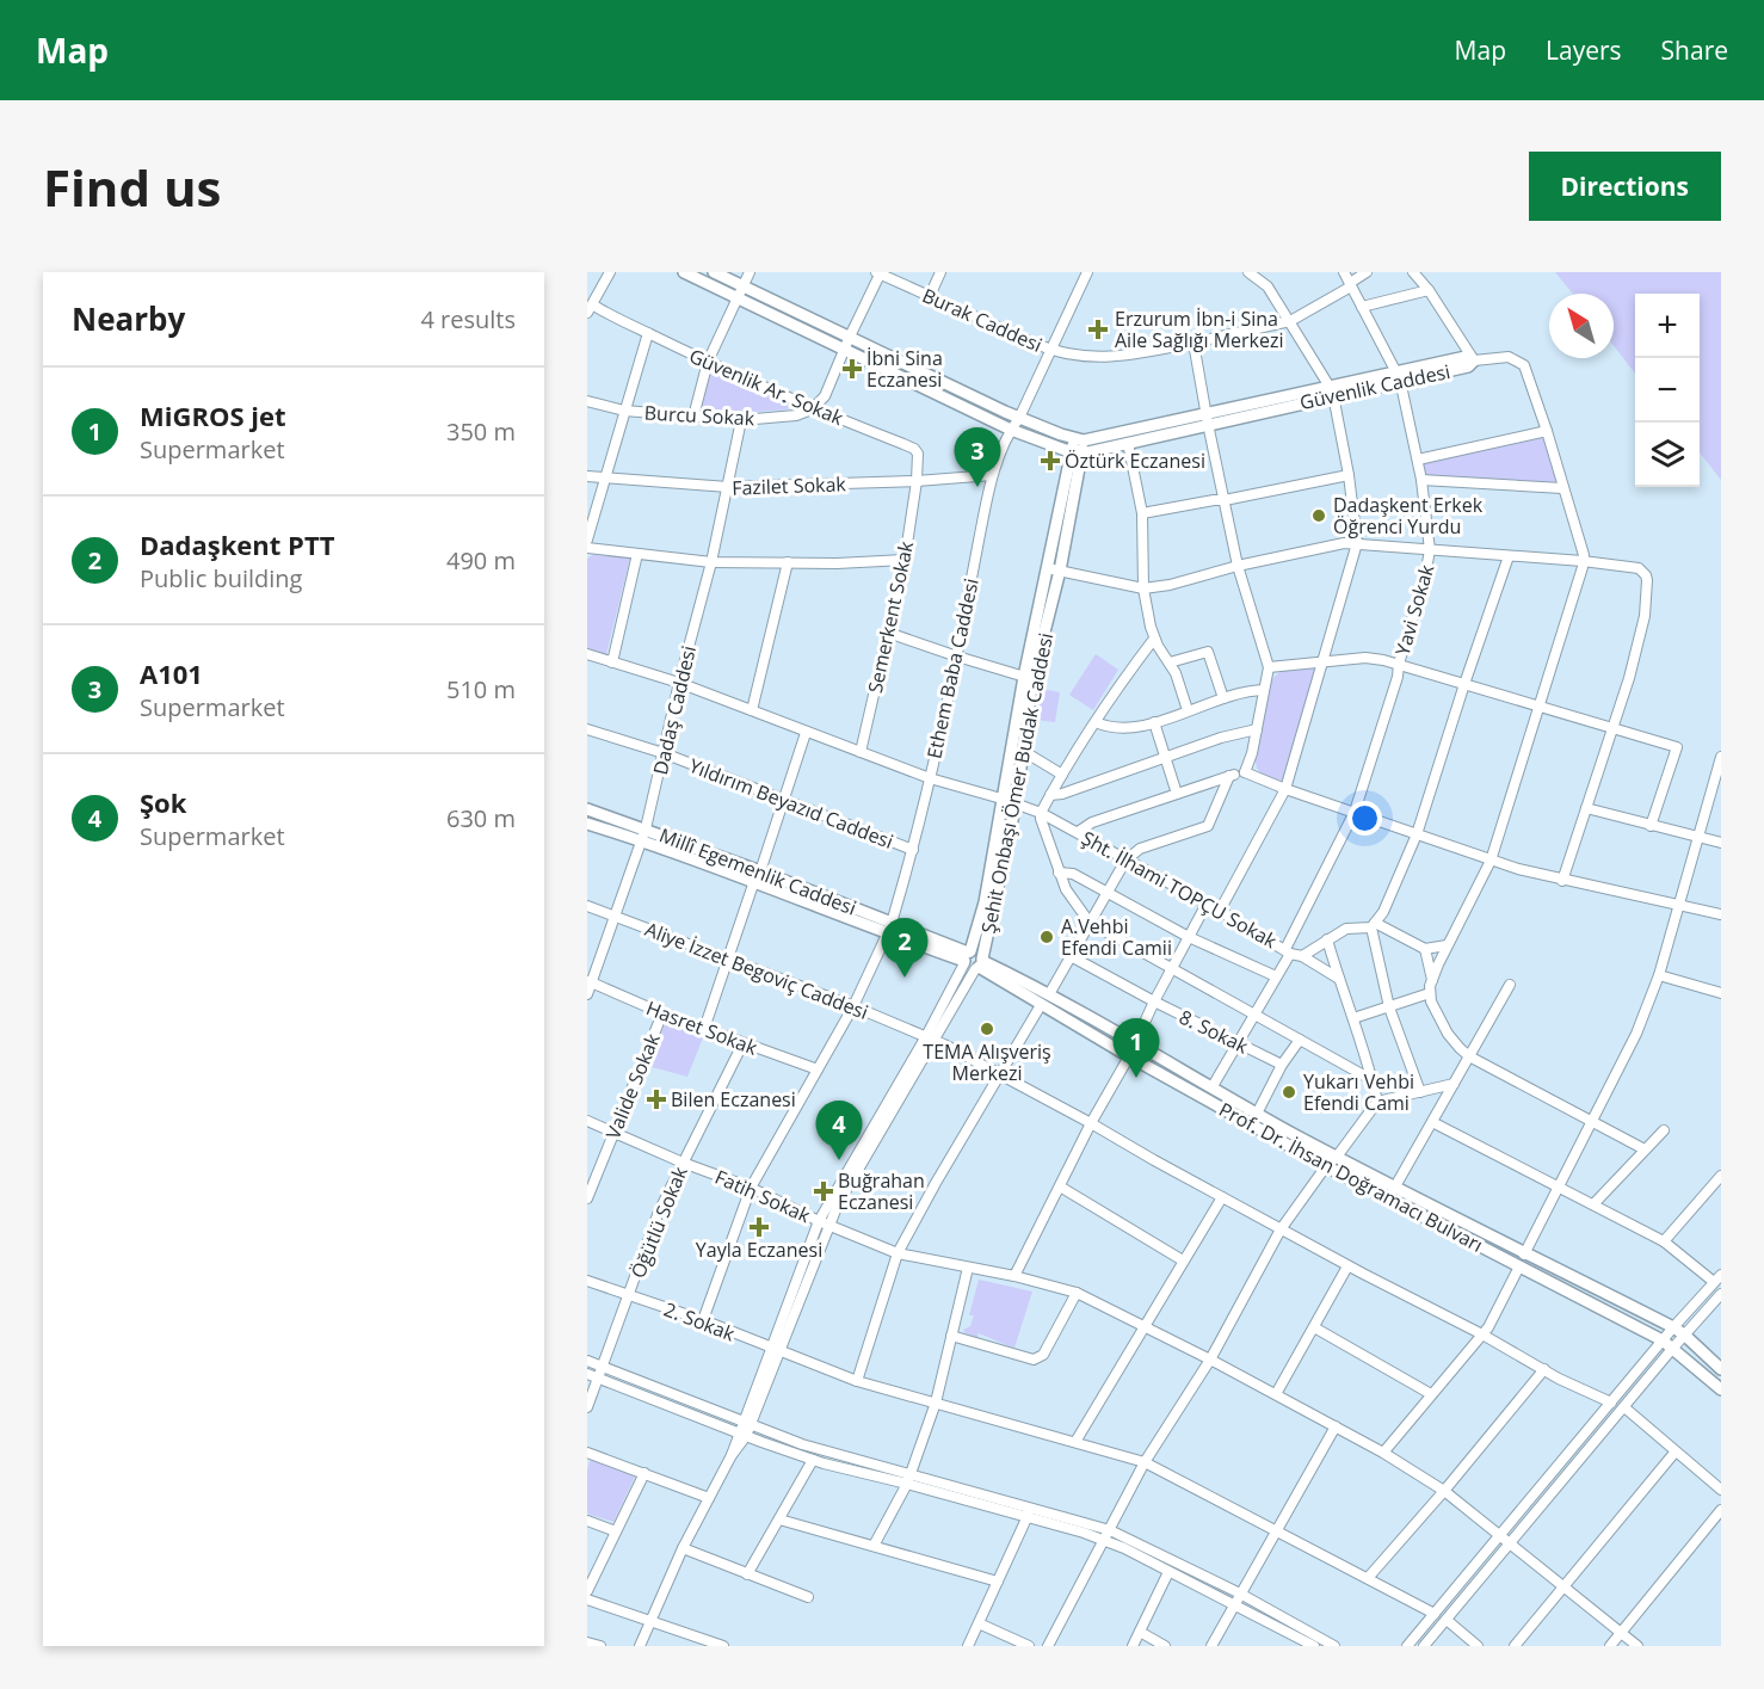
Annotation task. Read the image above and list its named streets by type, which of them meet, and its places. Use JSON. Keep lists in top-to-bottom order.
{
  "streets": {
    "main road": [
      "Güvenlik Caddesi",
      "Şehit Onbaşı Ömer Budak Caddesi",
      "Millî Egemenlik Caddesi",
      "Prof. Dr. İhsan Doğramacı Bulvarı"
    ],
    "street": [
      "Burak Caddesi",
      "Güvenlik Ar. Sokak",
      "Burcu Sokak",
      "Fazilet Sokak",
      "Yavi Sokak",
      "Semerkent Sokak",
      "Ethem Baba Caddesi",
      "Dadaş Caddesi",
      "Yıldırım Beyazıd Caddesi",
      "Şht. İlhami TOPÇU Sokak",
      "Aliye İzzet Begoviç Caddesi",
      "Hasret Sokak",
      "8. Sokak",
      "Valide Sokak",
      "Fatih Sokak",
      "Öğütlü Sokak",
      "2. Sokak"
    ]
  },
  "crossings": [
    ["Burak Caddesi", "Yavi Sokak"],
    ["Burak Caddesi", "Ethem Baba Caddesi"],
    ["Güvenlik Ar. Sokak", "Burcu Sokak"],
    ["Güvenlik Ar. Sokak", "Fazilet Sokak"],
    ["Güvenlik Ar. Sokak", "Semerkent Sokak"],
    ["Güvenlik Caddesi", "Yavi Sokak"],
    ["Güvenlik Caddesi", "Şehit Onbaşı Ömer Budak Caddesi"],
    ["Burcu Sokak", "Dadaş Caddesi"],
    ["Fazilet Sokak", "Semerkent Sokak"],
    ["Fazilet Sokak", "Ethem Baba Caddesi"],
    ["Fazilet Sokak", "Dadaş Caddesi"],
    ["Yavi Sokak", "Şht. İlhami TOPÇU Sokak"],
    ["Yavi Sokak", "8. Sokak"],
    ["Yavi Sokak", "Prof. Dr. İhsan Doğramacı Bulvarı"],
    ["Semerkent Sokak", "Şht. İlhami TOPÇU Sokak"],
    ["Ethem Baba Caddesi", "Yıldırım Beyazıd Caddesi"],
    ["Ethem Baba Caddesi", "Millî Egemenlik Caddesi"],
    ["Ethem Baba Caddesi", "Şht. İlhami TOPÇU Sokak"],
    ["Dadaş Caddesi", "Yıldırım Beyazıd Caddesi"],
    ["Dadaş Caddesi", "Millî Egemenlik Caddesi"],
    ["Dadaş Caddesi", "Şht. İlhami TOPÇU Sokak"],
    ["Dadaş Caddesi", "Aliye İzzet Begoviç Caddesi"],
    ["Dadaş Caddesi", "Hasret Sokak"],
    ["Şehit Onbaşı Ömer Budak Caddesi", "Millî Egemenlik Caddesi"],
    ["Şehit Onbaşı Ömer Budak Caddesi", "Şht. İlhami TOPÇU Sokak"],
    ["Şehit Onbaşı Ömer Budak Caddesi", "Prof. Dr. İhsan Doğramacı Bulvarı"],
    ["Millî Egemenlik Caddesi", "Prof. Dr. İhsan Doğramacı Bulvarı"],
    ["Hasret Sokak", "Valide Sokak"],
    ["Hasret Sokak", "Öğütlü Sokak"],
    ["Valide Sokak", "Fatih Sokak"],
    ["Fatih Sokak", "Öğütlü Sokak"],
    ["Öğütlü Sokak", "2. Sokak"]
  ],
  "places": {
    "health": [
      "Erzurum İbn-i Sina Aile Sağlığı Merkezi",
      "İbni Sina Eczanesi",
      "Öztürk Eczanesi",
      "Bilen Eczanesi",
      "Buğrahan Eczanesi",
      "Yayla Eczanesi"
    ],
    "other": [
      "Dadaşkent Erkek Öğrenci Yurdu",
      "A.Vehbi Efendi Camii",
      "TEMA Alışveriş Merkezi",
      "Yukarı Vehbi Efendi Cami"
    ]
  },
  "north": "top left",
  "page": {
    "header": "Map",
    "nav": ["Map", "Layers", "Share"],
    "buttons": "Directions",
    "title": "Find us",
    "heading": ["Nearby", "4 results"],
    "map_buttons": ["+", "−"],
    "list": [
      {
        "mark": "1",
        "name": "MiGROS jet",
        "note": "Supermarket",
        "value": "350 m"
      },
      {
        "mark": "2",
        "name": "Dadaşkent PTT",
        "note": "Public building",
        "value": "490 m"
      },
      {
        "mark": "3",
        "name": "A101",
        "note": "Supermarket",
        "value": "510 m"
      },
      {
        "mark": "4",
        "name": "Şok",
        "note": "Supermarket",
        "value": "630 m"
      }
    ],
    "pins": [
      "3",
      "2",
      "1",
      "4"
    ]
  }
}
